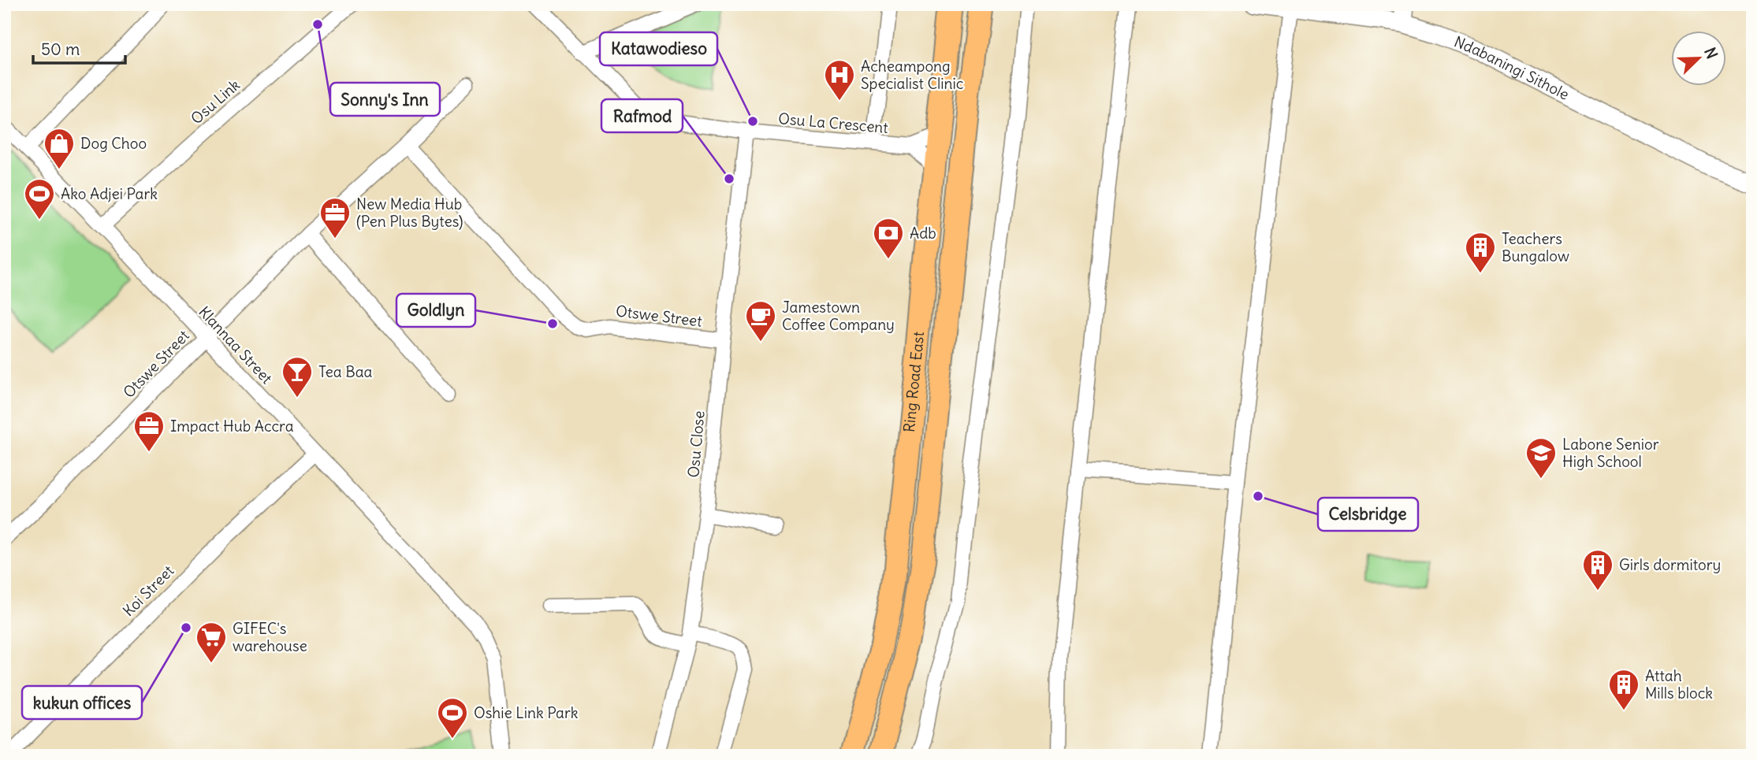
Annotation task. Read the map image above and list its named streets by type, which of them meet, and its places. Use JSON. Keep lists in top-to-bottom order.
{
  "streets": {
    "main road": ["Ring Road East"],
    "street": [
      "Ndabaningi Sithole",
      "Osu Link",
      "Osu La Crescent",
      "Otswe Street",
      "Klannaa Street",
      "Osu Close",
      "Koi Street"
    ]
  },
  "crossings": [
    ["Osu Link", "Klannaa Street"],
    ["Osu La Crescent", "Ring Road East"],
    ["Osu La Crescent", "Osu Close"],
    ["Otswe Street", "Klannaa Street"],
    ["Otswe Street", "Osu Close"],
    ["Klannaa Street", "Koi Street"]
  ],
  "places": {
    "other": [
      "Sonny's Inn",
      "Katawodieso",
      "Rafmod",
      "Goldlyn",
      "Celsbridge",
      "kukun offices"
    ],
    "hospital": ["Acheampong Specialist Clinic"],
    "shop": ["Dog Choo"],
    "sports": ["Ako Adjei Park", "Oshie Link Park"],
    "office": ["New Media Hub (Pen Plus Bytes)", "Impact Hub Accra"],
    "bank": ["Adb"],
    "building": ["Teachers Bungalow", "Girls dormitory", "Attah Mills block"],
    "cafe": ["Jamestown Coffee Company"],
    "bar": ["Tea Baa"],
    "school or university": ["Labone Senior High School"],
    "supermarket": ["GIFEC's warehouse"]
  },
  "scale_bar": "50 m",
  "north": "top right"
}
